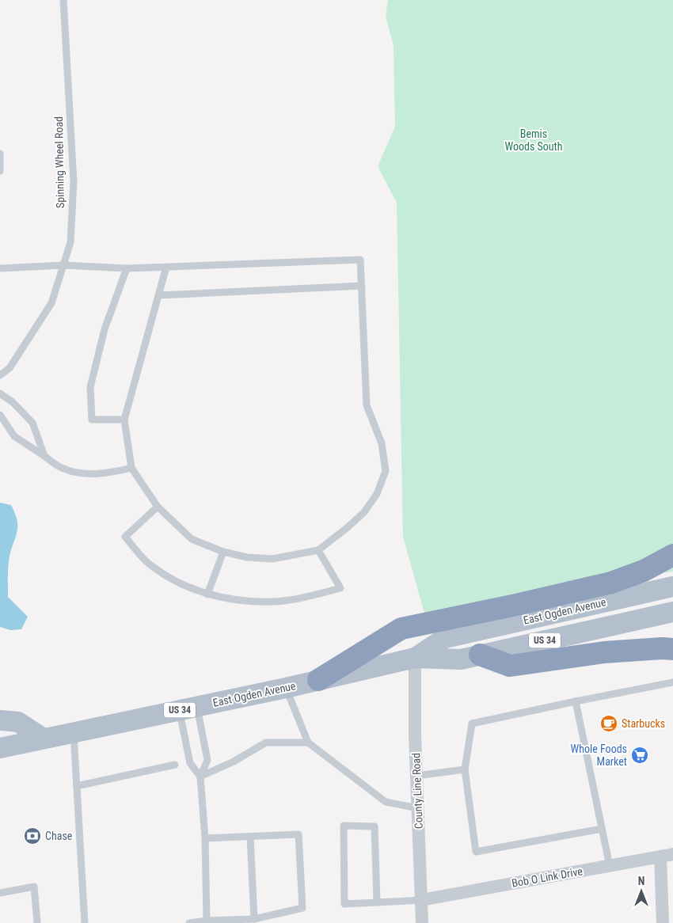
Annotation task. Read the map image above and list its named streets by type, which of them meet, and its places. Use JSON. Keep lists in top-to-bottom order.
{
  "streets": {
    "main road": ["East Ogden Avenue", "US 34"],
    "street": ["County Line Road", "Bob O Link Drive"],
    "lane": ["Spinning Wheel Road"]
  },
  "crossings": [
    ["East Ogden Avenue", "County Line Road"],
    ["County Line Road", "Bob O Link Drive"]
  ],
  "parks": ["Bemis Woods South"],
  "places": {
    "cafe": ["Starbucks"],
    "supermarket": ["Whole Foods Market"],
    "bank": ["Chase"]
  },
  "north": "top"
}
